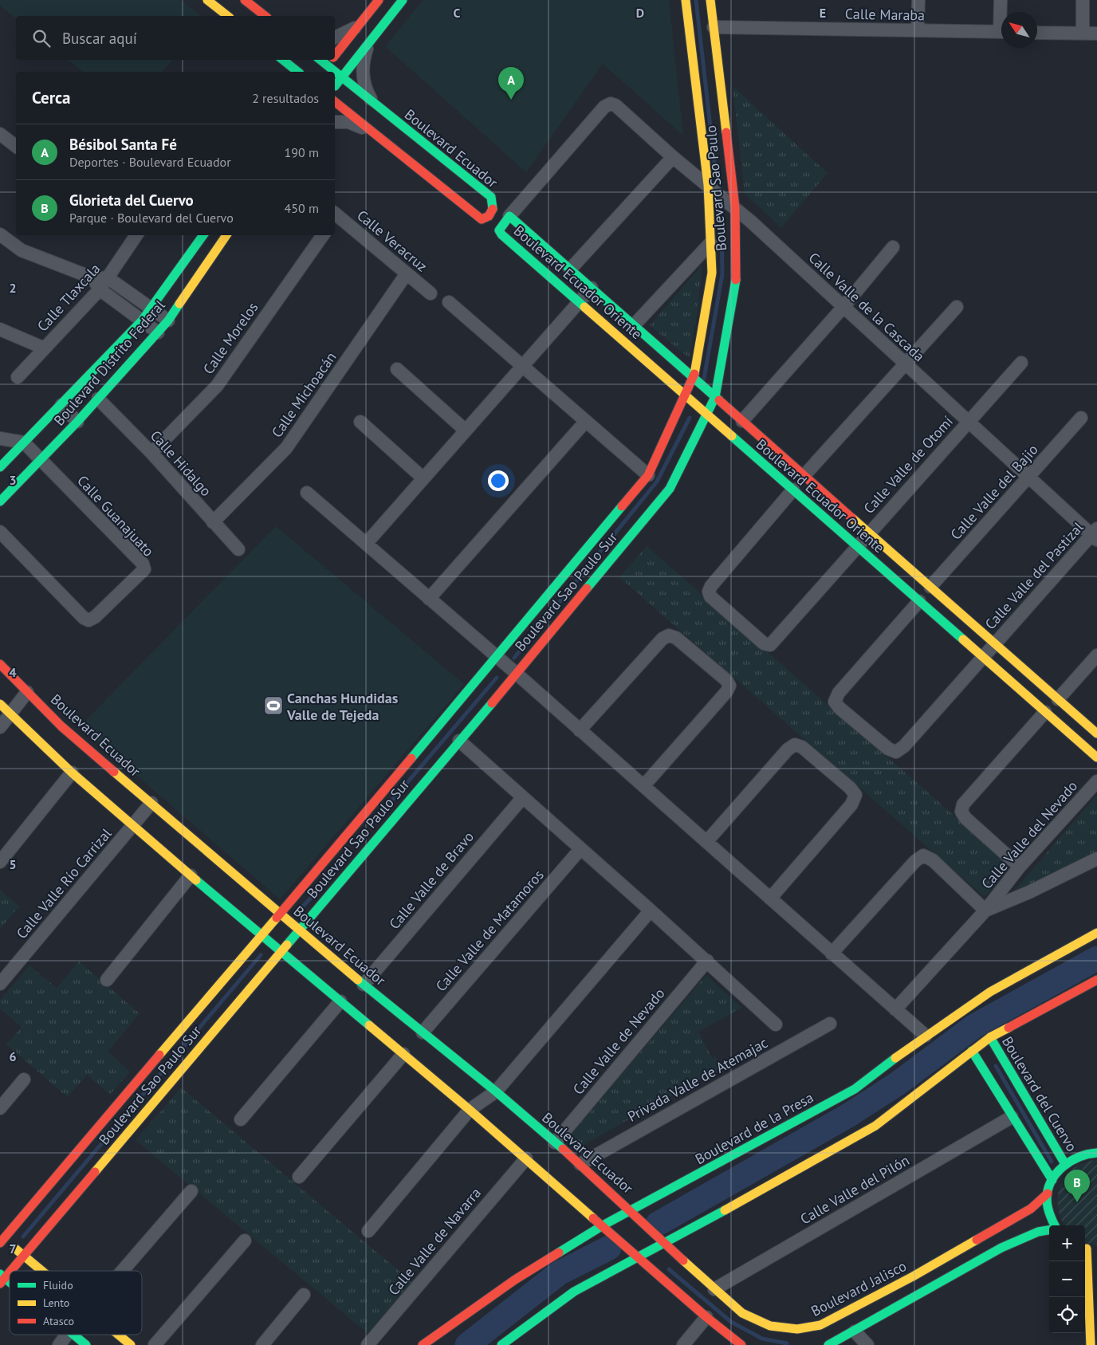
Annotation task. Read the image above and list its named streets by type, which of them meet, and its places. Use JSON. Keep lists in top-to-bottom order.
{
  "streets": {
    "street": [
      "Calle Maraba",
      "Boulevard Ecuador",
      "Boulevard Sao Paulo",
      "Calle Veracruz",
      "Boulevard Ecuador Oriente",
      "Calle Tlaxcala",
      "Calle Valle de la Cascada",
      "Calle Morelos",
      "Boulevard Distrito Federal",
      "Calle Michoacán",
      "Calle Hidalgo",
      "Calle Valle de Otomí",
      "Calle Valle del Bajio",
      "Calle Guanajuato",
      "Calle Valle del Pastizal",
      "Boulevard Sao Paulo Sur",
      "Calle Valle del Nevado",
      "Calle Valle de Bravo",
      "Calle Valle Río Carrizal",
      "Calle Valle de Matamoros",
      "Calle Valle de Nevado",
      "Privada Valle de Atemajac",
      "Boulevard del Cuervo",
      "Boulevard de la Presa",
      "Calle Valle del Pilón",
      "Calle Valle de Navarra",
      "Boulevard Jalisco"
    ]
  },
  "crossings": [
    ["Calle Maraba", "Boulevard Sao Paulo"],
    ["Boulevard Ecuador", "Boulevard Sao Paulo Sur"],
    ["Boulevard Ecuador", "Calle Valle de Bravo"],
    ["Boulevard Ecuador", "Calle Valle Río Carrizal"],
    ["Boulevard Ecuador", "Calle Valle de Matamoros"],
    ["Boulevard Ecuador", "Calle Valle de Nevado"],
    ["Boulevard Ecuador", "Privada Valle de Atemajac"],
    ["Boulevard Ecuador", "Boulevard de la Presa"],
    ["Boulevard Ecuador", "Boulevard Jalisco"],
    ["Boulevard Sao Paulo", "Boulevard Ecuador Oriente"],
    ["Boulevard Sao Paulo", "Calle Valle de la Cascada"],
    ["Boulevard Sao Paulo", "Boulevard Sao Paulo Sur"],
    ["Calle Veracruz", "Calle Michoacán"],
    ["Boulevard Ecuador Oriente", "Calle Valle de la Cascada"],
    ["Boulevard Ecuador Oriente", "Calle Valle de Otomí"],
    ["Boulevard Ecuador Oriente", "Calle Valle del Bajio"],
    ["Boulevard Ecuador Oriente", "Calle Valle del Pastizal"],
    ["Boulevard Ecuador Oriente", "Boulevard Sao Paulo Sur"],
    ["Calle Valle de la Cascada", "Calle Valle de Otomí"],
    ["Calle Valle de la Cascada", "Calle Valle del Bajio"],
    ["Calle Valle de la Cascada", "Calle Valle del Pastizal"],
    ["Calle Morelos", "Calle Hidalgo"],
    ["Boulevard Distrito Federal", "Calle Hidalgo"],
    ["Boulevard Distrito Federal", "Calle Guanajuato"],
    ["Calle Michoacán", "Calle Hidalgo"],
    ["Boulevard del Cuervo", "Boulevard Jalisco"],
    ["Calle Valle del Pilón", "Boulevard Jalisco"]
  ],
  "places": {
    "sports": ["Canchas Hundidas Valle de Tejeda"]
  },
  "legend": ["Fluido", "Lento", "Atasco"],
  "north": "top left",
  "page": {
    "search": "Buscar aquí",
    "pins": ["A", "B"],
    "heading": ["Cerca", "2 resultados"],
    "list": [
      {
        "mark": "A",
        "name": "Bésibol Santa Fé",
        "note": "Deportes · Boulevard Ecuador",
        "value": "190 m"
      },
      {
        "mark": "B",
        "name": "Glorieta del Cuervo",
        "note": "Parque · Boulevard del Cuervo",
        "value": "450 m"
      }
    ],
    "map_buttons": ["+", "−"]
  },
  "grid": {
    "columns": ["C", "D", "E"],
    "rows": [
      "2",
      "3",
      "4",
      "5",
      "6",
      "7"
    ]
  }
}
